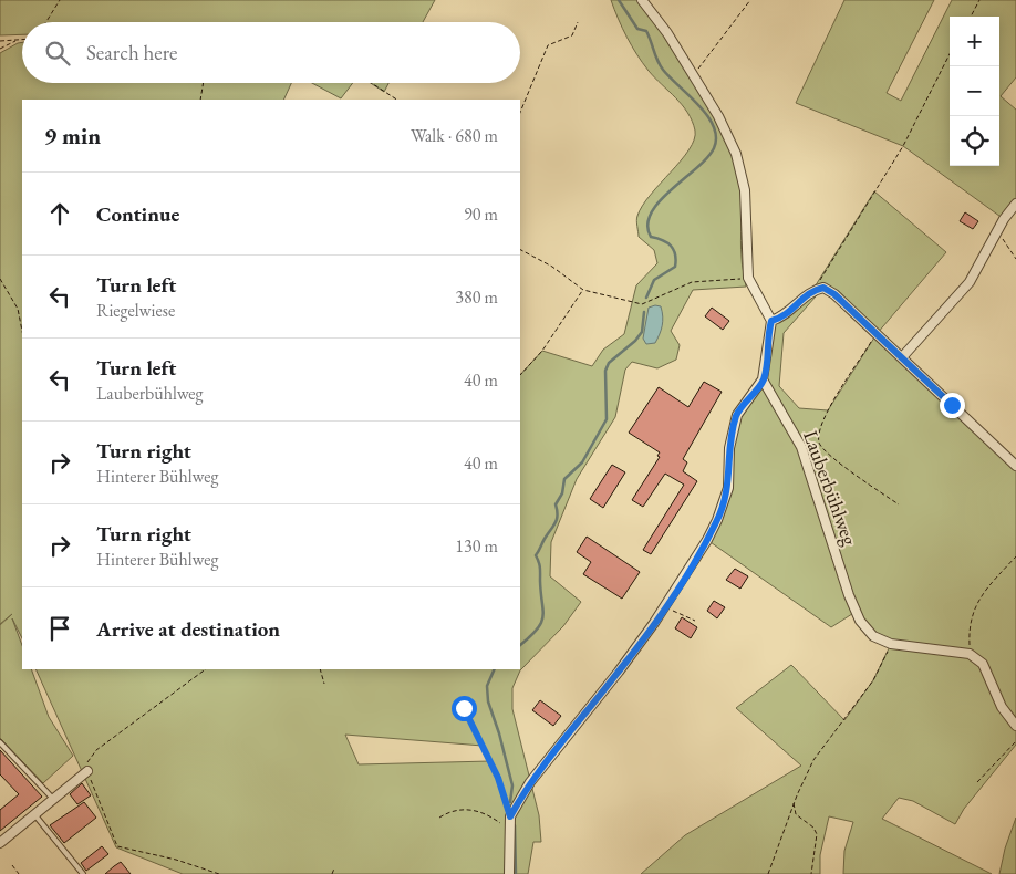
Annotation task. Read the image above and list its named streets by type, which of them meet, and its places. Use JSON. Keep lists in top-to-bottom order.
{
  "streets": {
    "street": ["Lauberbühlweg"]
  },
  "page": {
    "map_buttons": ["+", "−"],
    "search": "Search here",
    "heading": ["9 min", "Walk · 680 m"],
    "list": [
      ["Continue", "90 m"],
      ["Turn left", "Riegelwiese", "380 m"],
      ["Turn left", "Lauberbühlweg", "40 m"],
      ["Turn right", "Hinterer Bühlweg", "40 m"],
      ["Turn right", "Hinterer Bühlweg", "130 m"],
      "Arrive at destination"
    ]
  }
}
